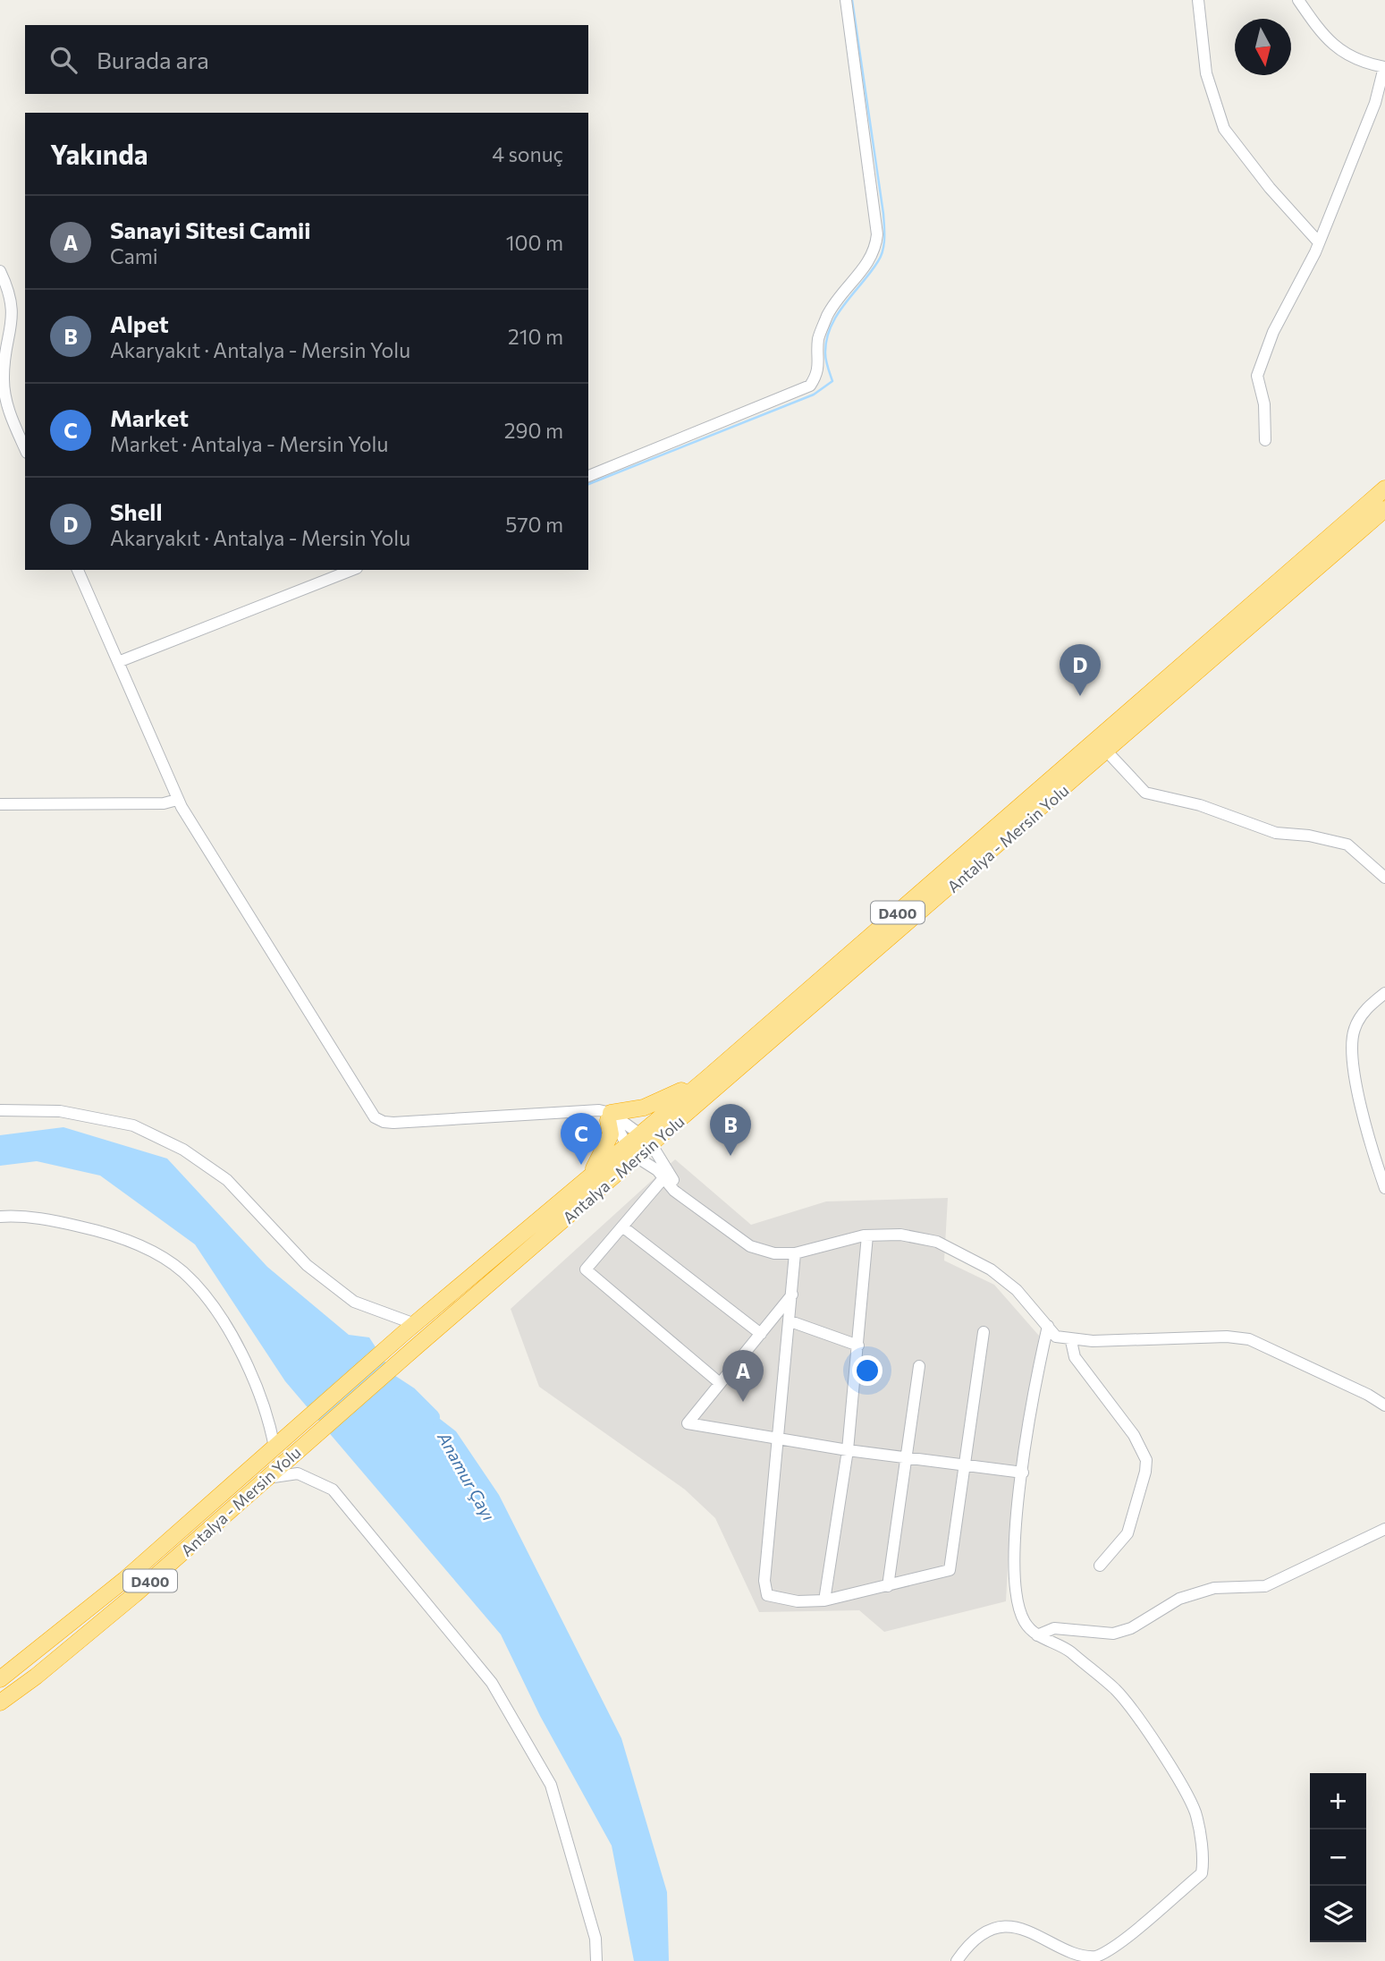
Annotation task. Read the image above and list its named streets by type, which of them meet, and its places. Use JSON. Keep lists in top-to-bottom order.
{
  "streets": {
    "highway": ["Antalya - Mersin Yolu", "D400"]
  },
  "water": ["Anamur Çayı"],
  "north": "bottom",
  "page": {
    "search": "Burada ara",
    "heading": ["Yakında", "4 sonuç"],
    "list": [
      {
        "mark": "A",
        "name": "Sanayi Sitesi Camii",
        "note": "Cami",
        "value": "100 m"
      },
      {
        "mark": "B",
        "name": "Alpet",
        "note": "Akaryakıt · Antalya - Mersin Yolu",
        "value": "210 m"
      },
      {
        "mark": "C",
        "name": "Market",
        "note": "Market · Antalya - Mersin Yolu",
        "value": "290 m"
      },
      {
        "mark": "D",
        "name": "Shell",
        "note": "Akaryakıt · Antalya - Mersin Yolu",
        "value": "570 m"
      }
    ],
    "pins": [
      "D",
      "B",
      "C",
      "A"
    ],
    "map_buttons": ["+", "−"]
  }
}
